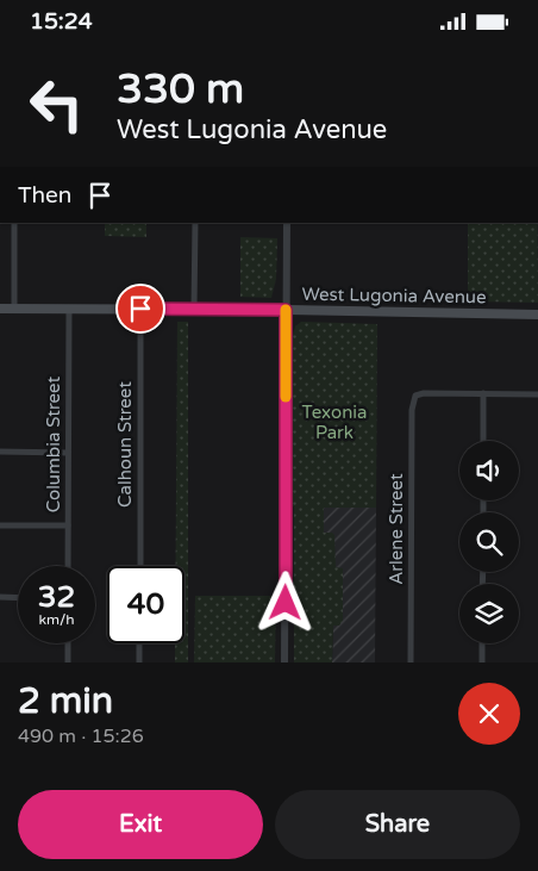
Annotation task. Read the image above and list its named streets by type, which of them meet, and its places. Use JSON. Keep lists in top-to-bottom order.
{
  "streets": {
    "main road": ["West Lugonia Avenue"],
    "street": ["Columbia Street", "Calhoun Street", "Arlene Street"]
  },
  "crossings": [
    ["West Lugonia Avenue", "Columbia Street"],
    ["West Lugonia Avenue", "Calhoun Street"]
  ],
  "parks": ["Texonia Park"],
  "page": {
    "status": "15:24",
    "turn": ["330 m", "West Lugonia Avenue"],
    "then": "Then",
    "speed": "32 km/h",
    "limit": "40",
    "heading": ["2 min", "490 m · 15:26"],
    "buttons": ["Exit", "Share"]
  }
}
